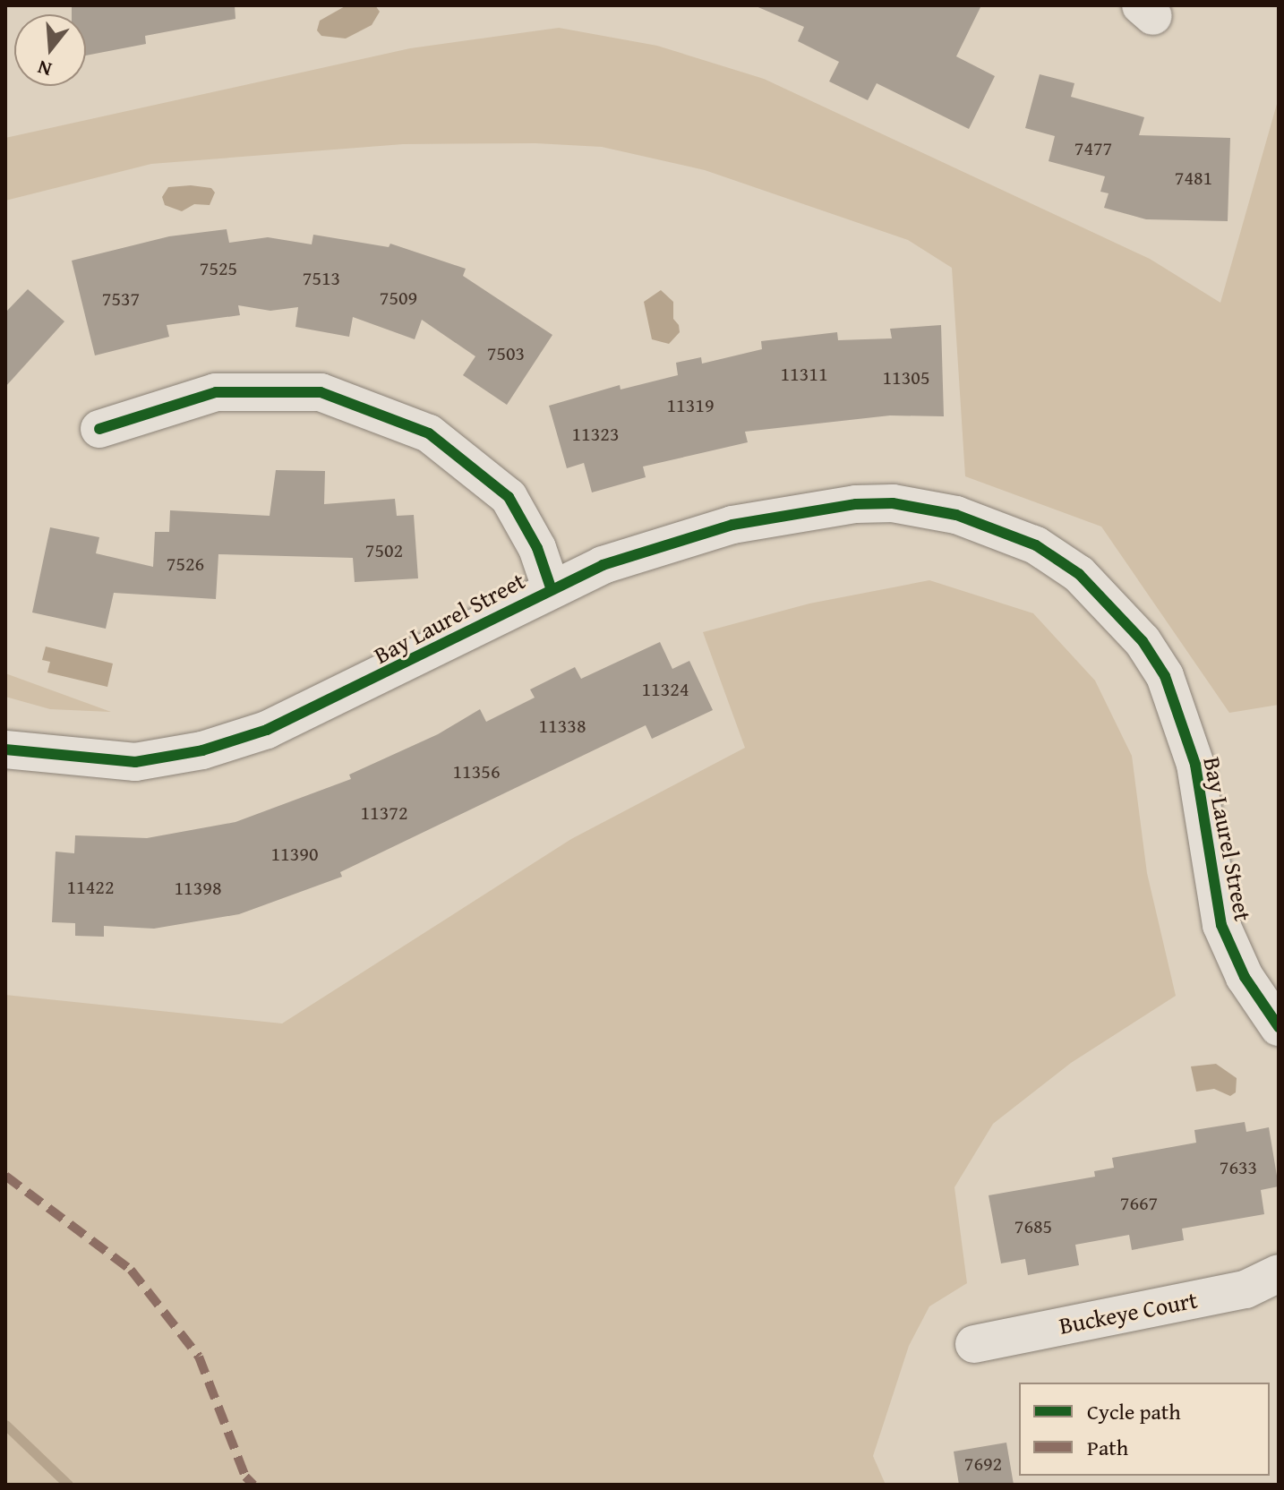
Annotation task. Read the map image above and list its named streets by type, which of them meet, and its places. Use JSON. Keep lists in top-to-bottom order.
{
  "streets": {
    "street": ["Bay Laurel Street", "Buckeye Court"]
  },
  "house_numbers": [
    "7477",
    "7481",
    "7525",
    "7513",
    "7509",
    "7537",
    "7503",
    "11311",
    "11305",
    "11319",
    "11323",
    "7502",
    "7526",
    "11324",
    "11338",
    "11356",
    "11372",
    "11390",
    "11422",
    "11398",
    "7633",
    "7667",
    "7685",
    "7692"
  ],
  "legend": ["Cycle path", "Path"],
  "north": "bottom"
}
